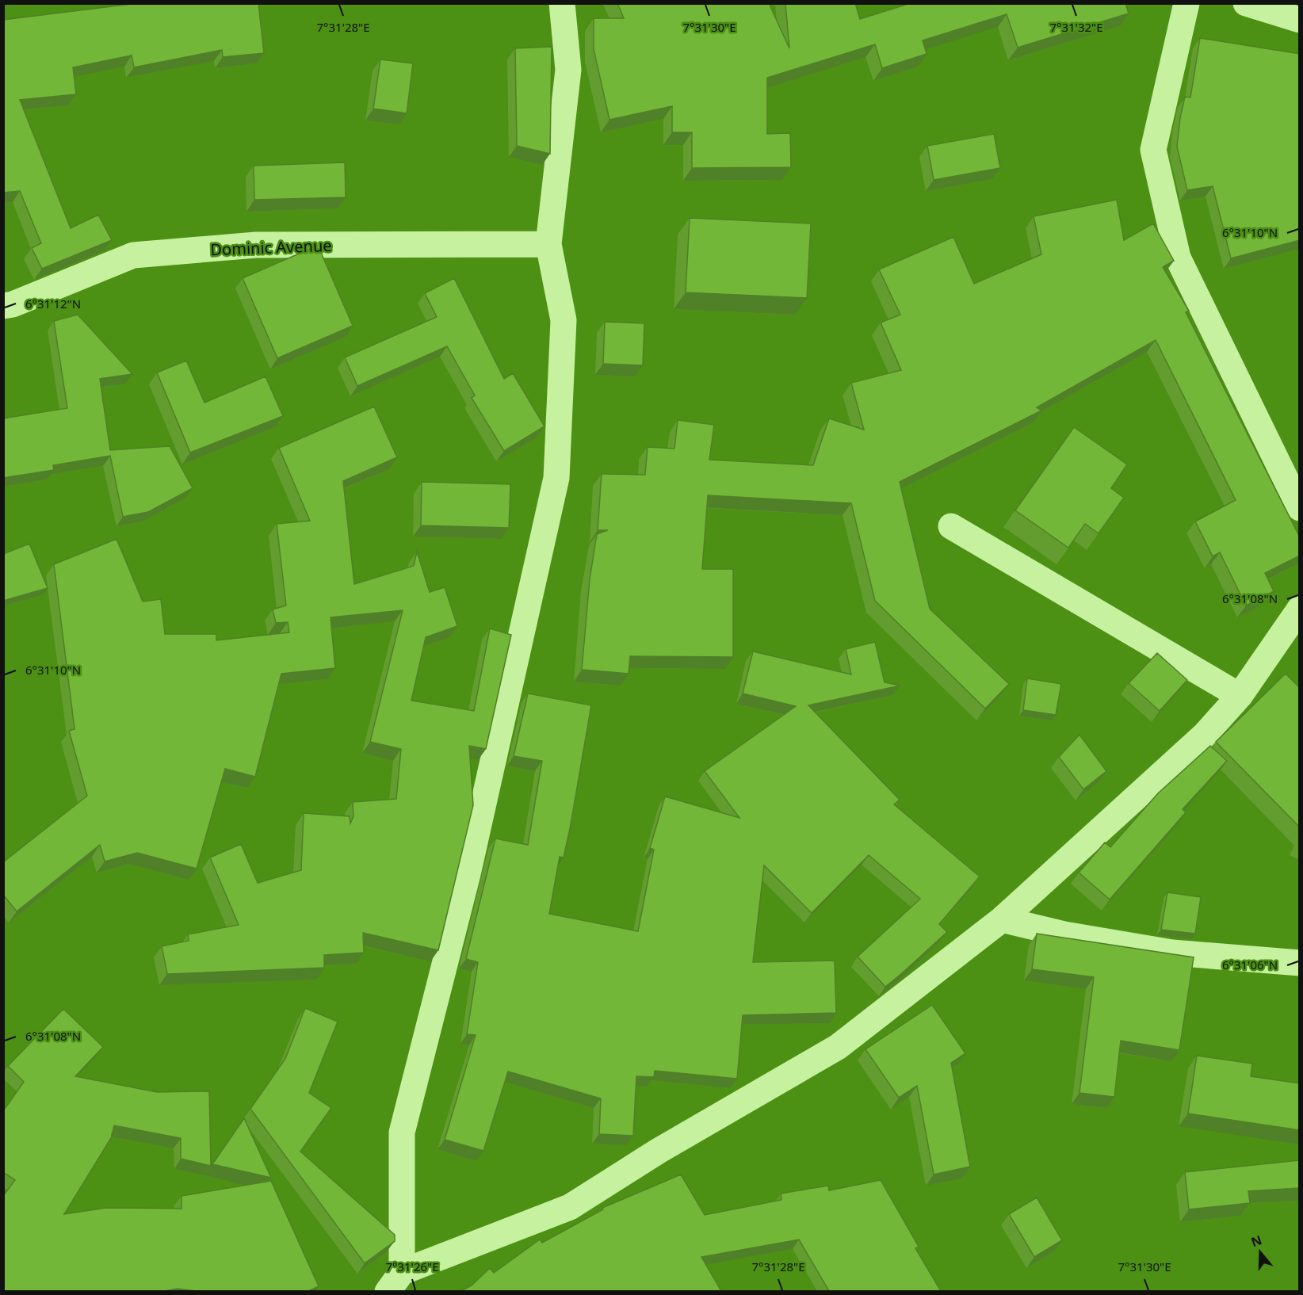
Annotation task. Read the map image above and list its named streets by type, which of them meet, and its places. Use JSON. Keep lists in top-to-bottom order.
{
  "streets": {
    "street": ["Dominic Avenue"]
  },
  "north": "top",
  "coordinates": [
    "7°31'28\"E",
    "7°31'30\"E",
    "7°31'32\"E",
    "6°31'10\"N",
    "6°31'12\"N",
    "6°31'08\"N",
    "6°31'06\"N",
    "7°31'26\"E"
  ]
}
